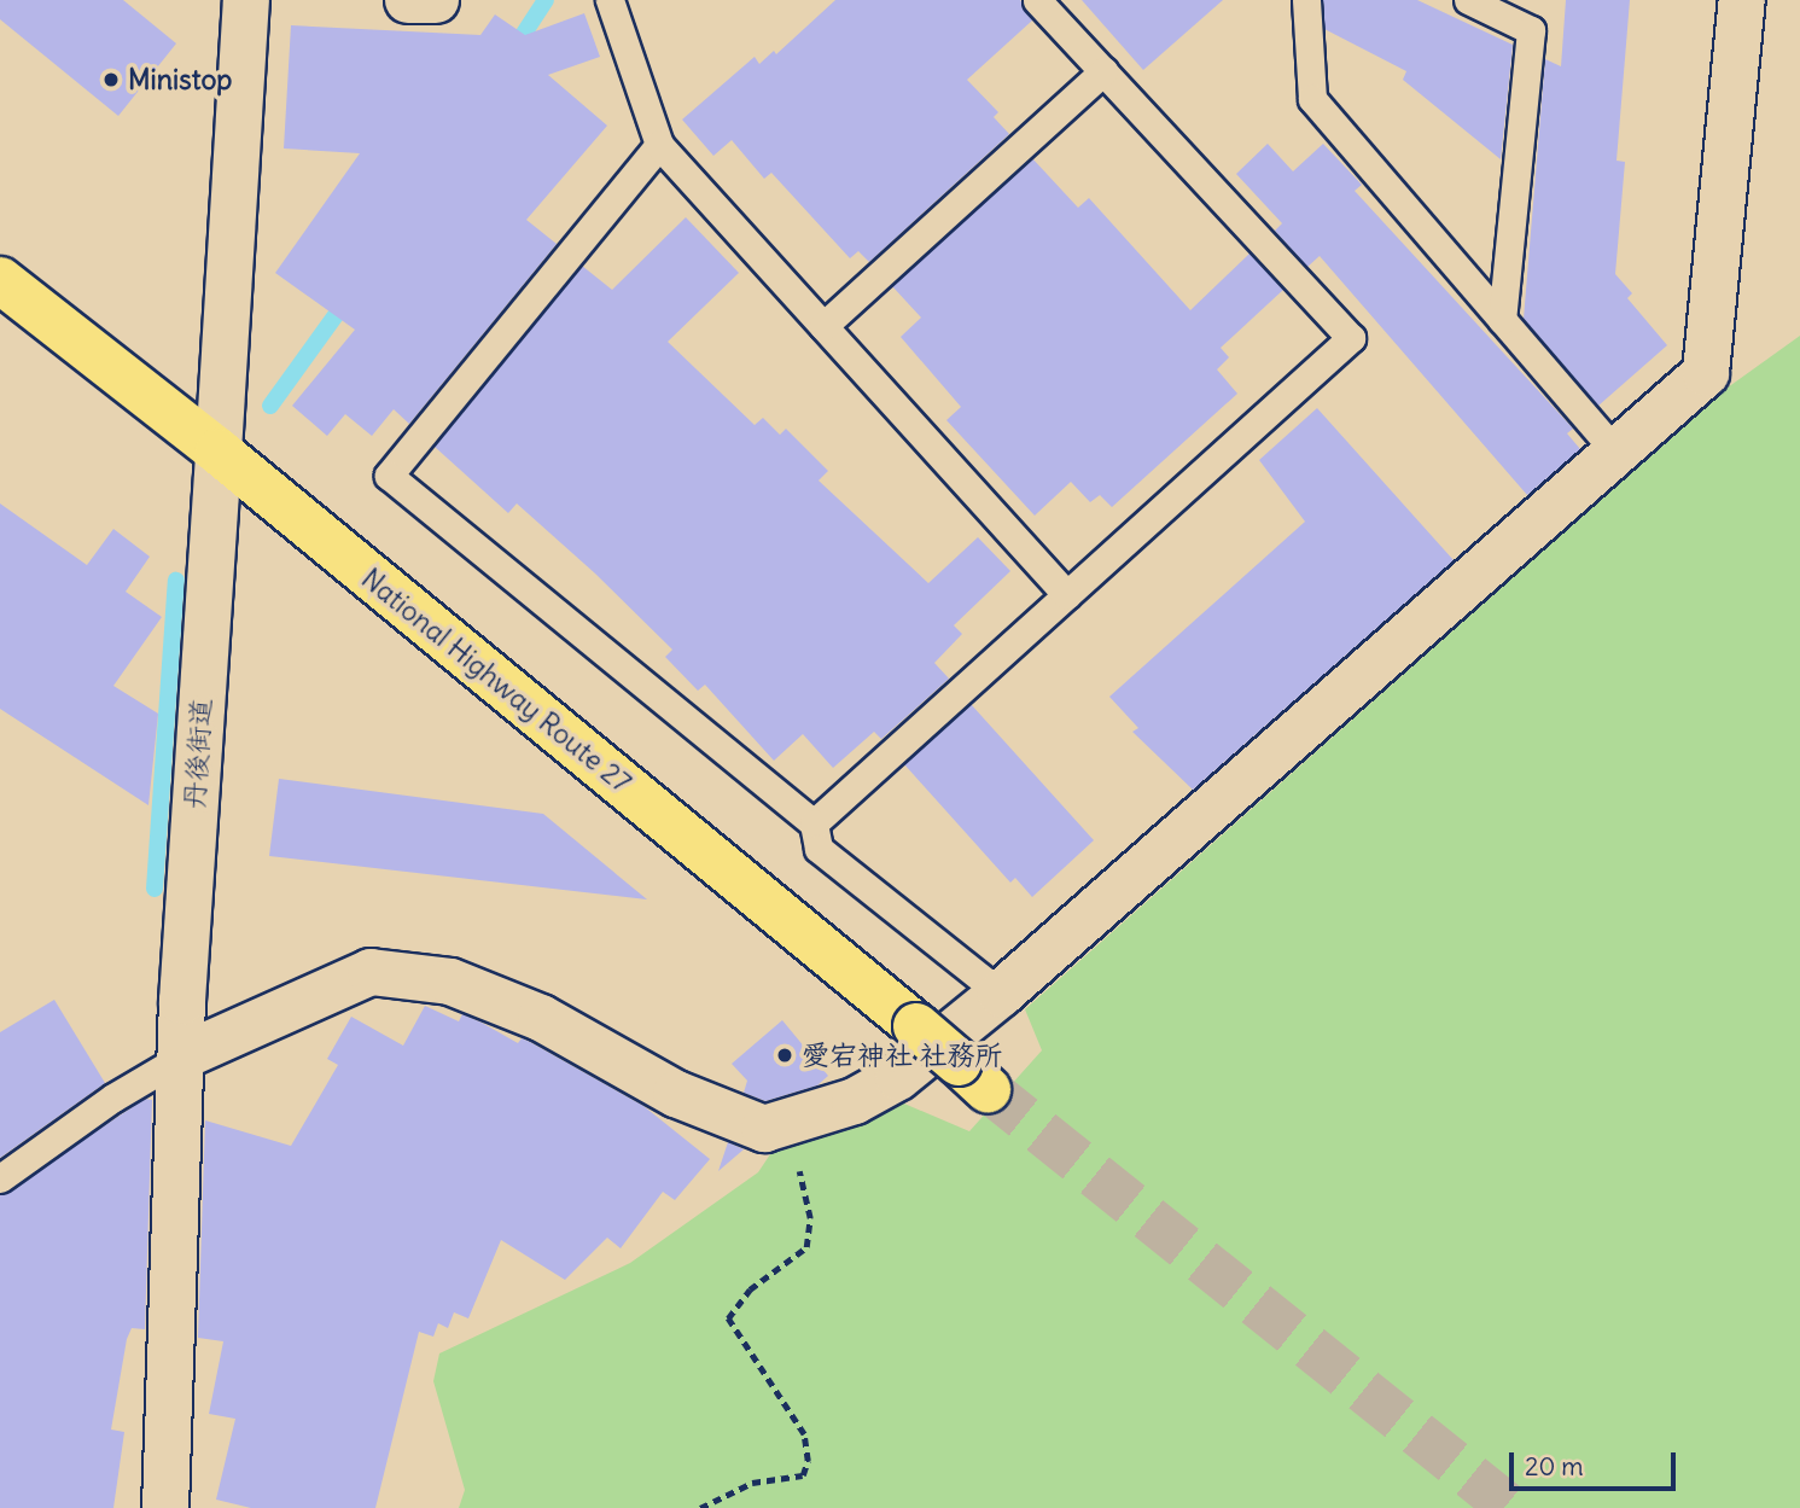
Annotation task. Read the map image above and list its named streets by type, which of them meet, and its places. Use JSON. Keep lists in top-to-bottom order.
{
  "streets": {
    "highway": ["National Highway Route 27"],
    "street": ["丹後街道"]
  },
  "crossings": [
    ["National Highway Route 27", "丹後街道"]
  ],
  "places": ["Ministop", "愛宕神社 社務所"],
  "scale_bar": "20 m"
}
